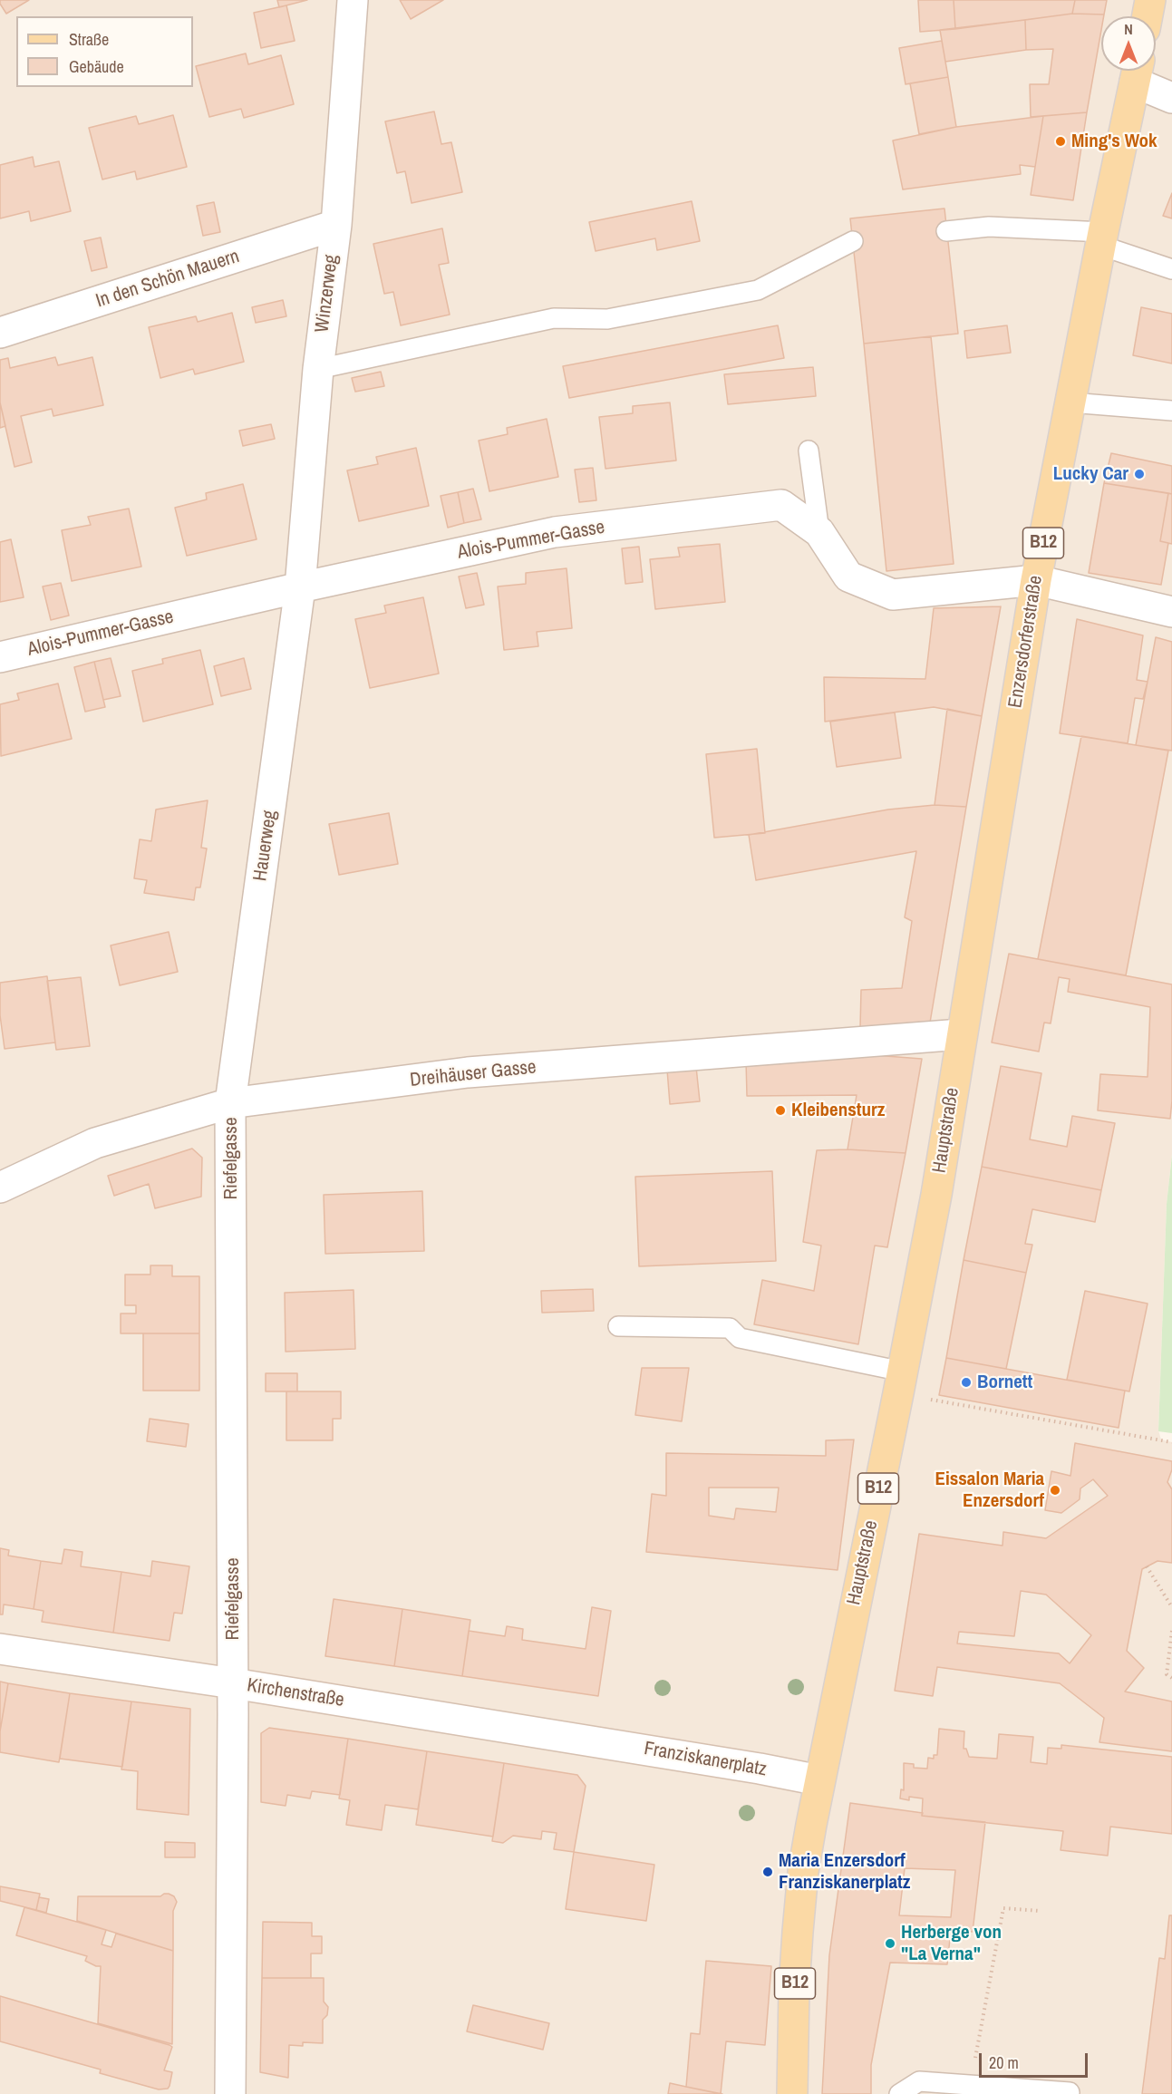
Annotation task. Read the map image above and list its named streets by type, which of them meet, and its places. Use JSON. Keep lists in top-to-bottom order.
{
  "streets": {
    "main road": ["B12", "Enzersdorferstraße", "Hauptstraße"],
    "street": [
      "In den Schön Mauern",
      "Winzerweg",
      "Alois-Pummer-Gasse",
      "Hauerweg",
      "Dreihäuser Gasse",
      "Riefelgasse",
      "Kirchenstraße",
      "Franziskanerplatz"
    ]
  },
  "crossings": [
    ["In den Schön Mauern", "Winzerweg"],
    ["Winzerweg", "Alois-Pummer-Gasse"],
    ["Winzerweg", "Hauerweg"],
    ["Alois-Pummer-Gasse", "Enzersdorferstraße"],
    ["Alois-Pummer-Gasse", "Hauerweg"],
    ["Enzersdorferstraße", "Dreihäuser Gasse"],
    ["Enzersdorferstraße", "Hauptstraße"],
    ["Hauerweg", "Dreihäuser Gasse"],
    ["Hauerweg", "Riefelgasse"],
    ["Dreihäuser Gasse", "Hauptstraße"],
    ["Dreihäuser Gasse", "Riefelgasse"],
    ["Hauptstraße", "Franziskanerplatz"],
    ["Riefelgasse", "Kirchenstraße"],
    ["Kirchenstraße", "Franziskanerplatz"]
  ],
  "places": [
    "Ming's Wok",
    "Lucky Car",
    "Kleibensturz",
    "Bornett",
    "Eissalon Maria Enzersdorf",
    "Maria Enzersdorf Franziskanerplatz",
    "Herberge von \"La Verna\""
  ],
  "legend": ["Straße", "Gebäude"],
  "scale_bar": "20 m",
  "north": "top"
}
